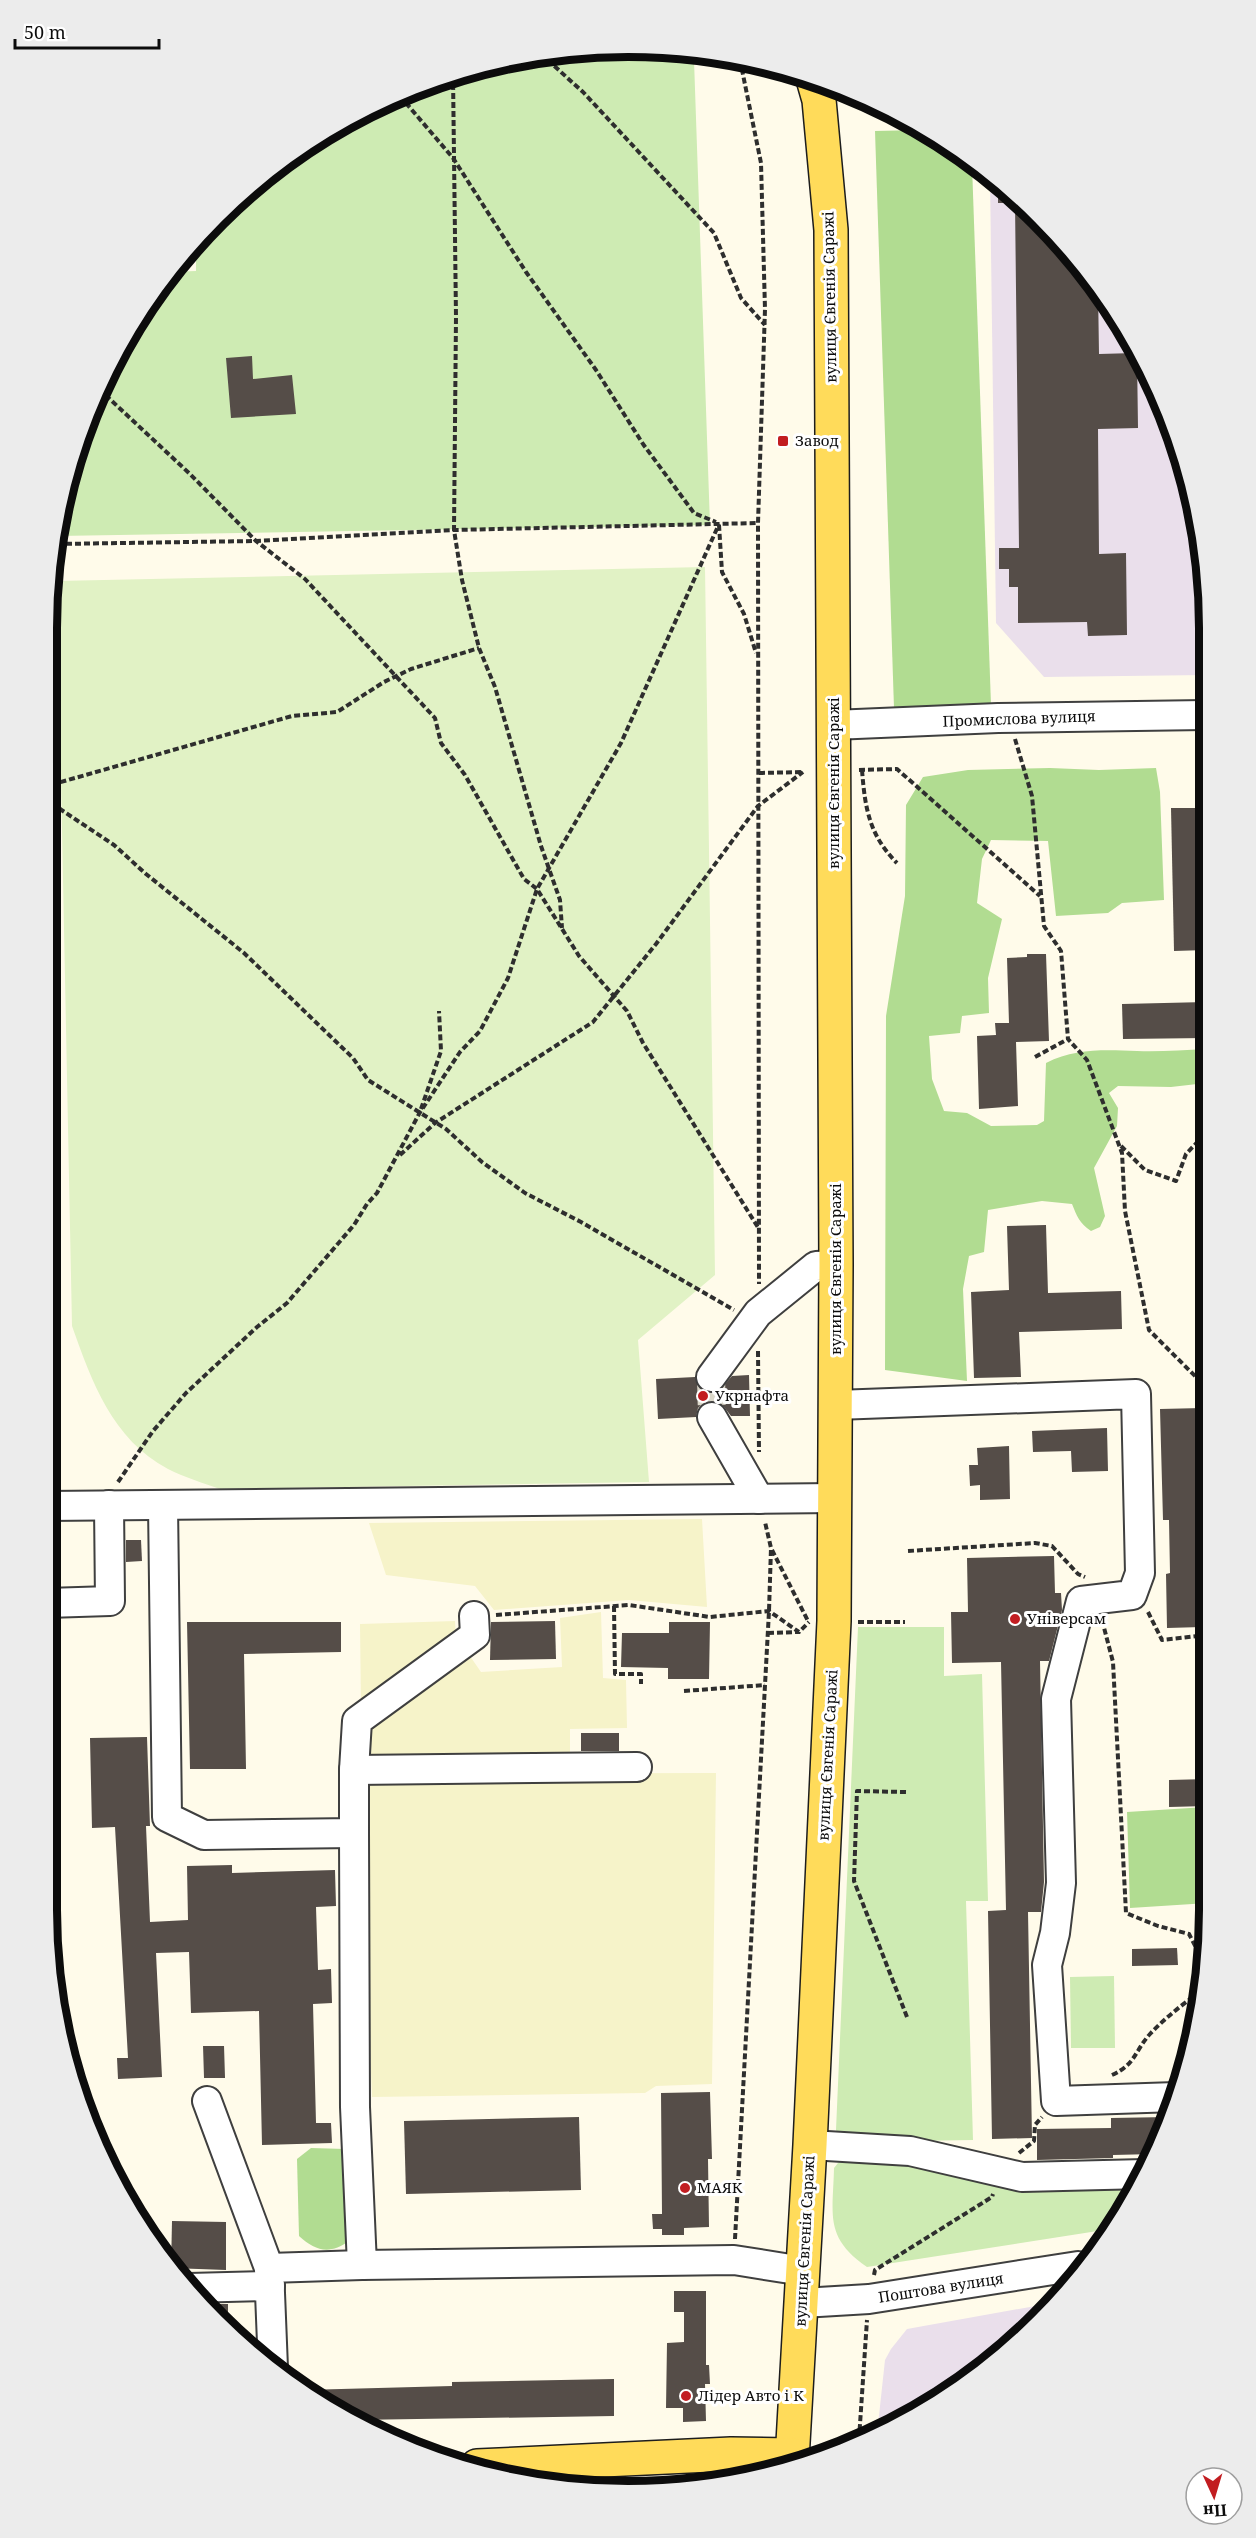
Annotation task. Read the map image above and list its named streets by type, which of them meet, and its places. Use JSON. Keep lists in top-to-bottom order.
{
  "streets": {
    "main road": ["вулиця Євгенія Саражі"],
    "street": ["Промислова вулиця", "Поштова вулиця"]
  },
  "crossings": [
    ["вулиця Євгенія Саражі", "Промислова вулиця"],
    ["вулиця Євгенія Саражі", "Поштова вулиця"]
  ],
  "places": {
    "transit": ["Завод"],
    "other": [
      "Укрнафта",
      "Універсам",
      "МАЯК",
      "Лідер Авто і К"
    ]
  },
  "scale_bar": "50 m",
  "north": "bottom"
}
